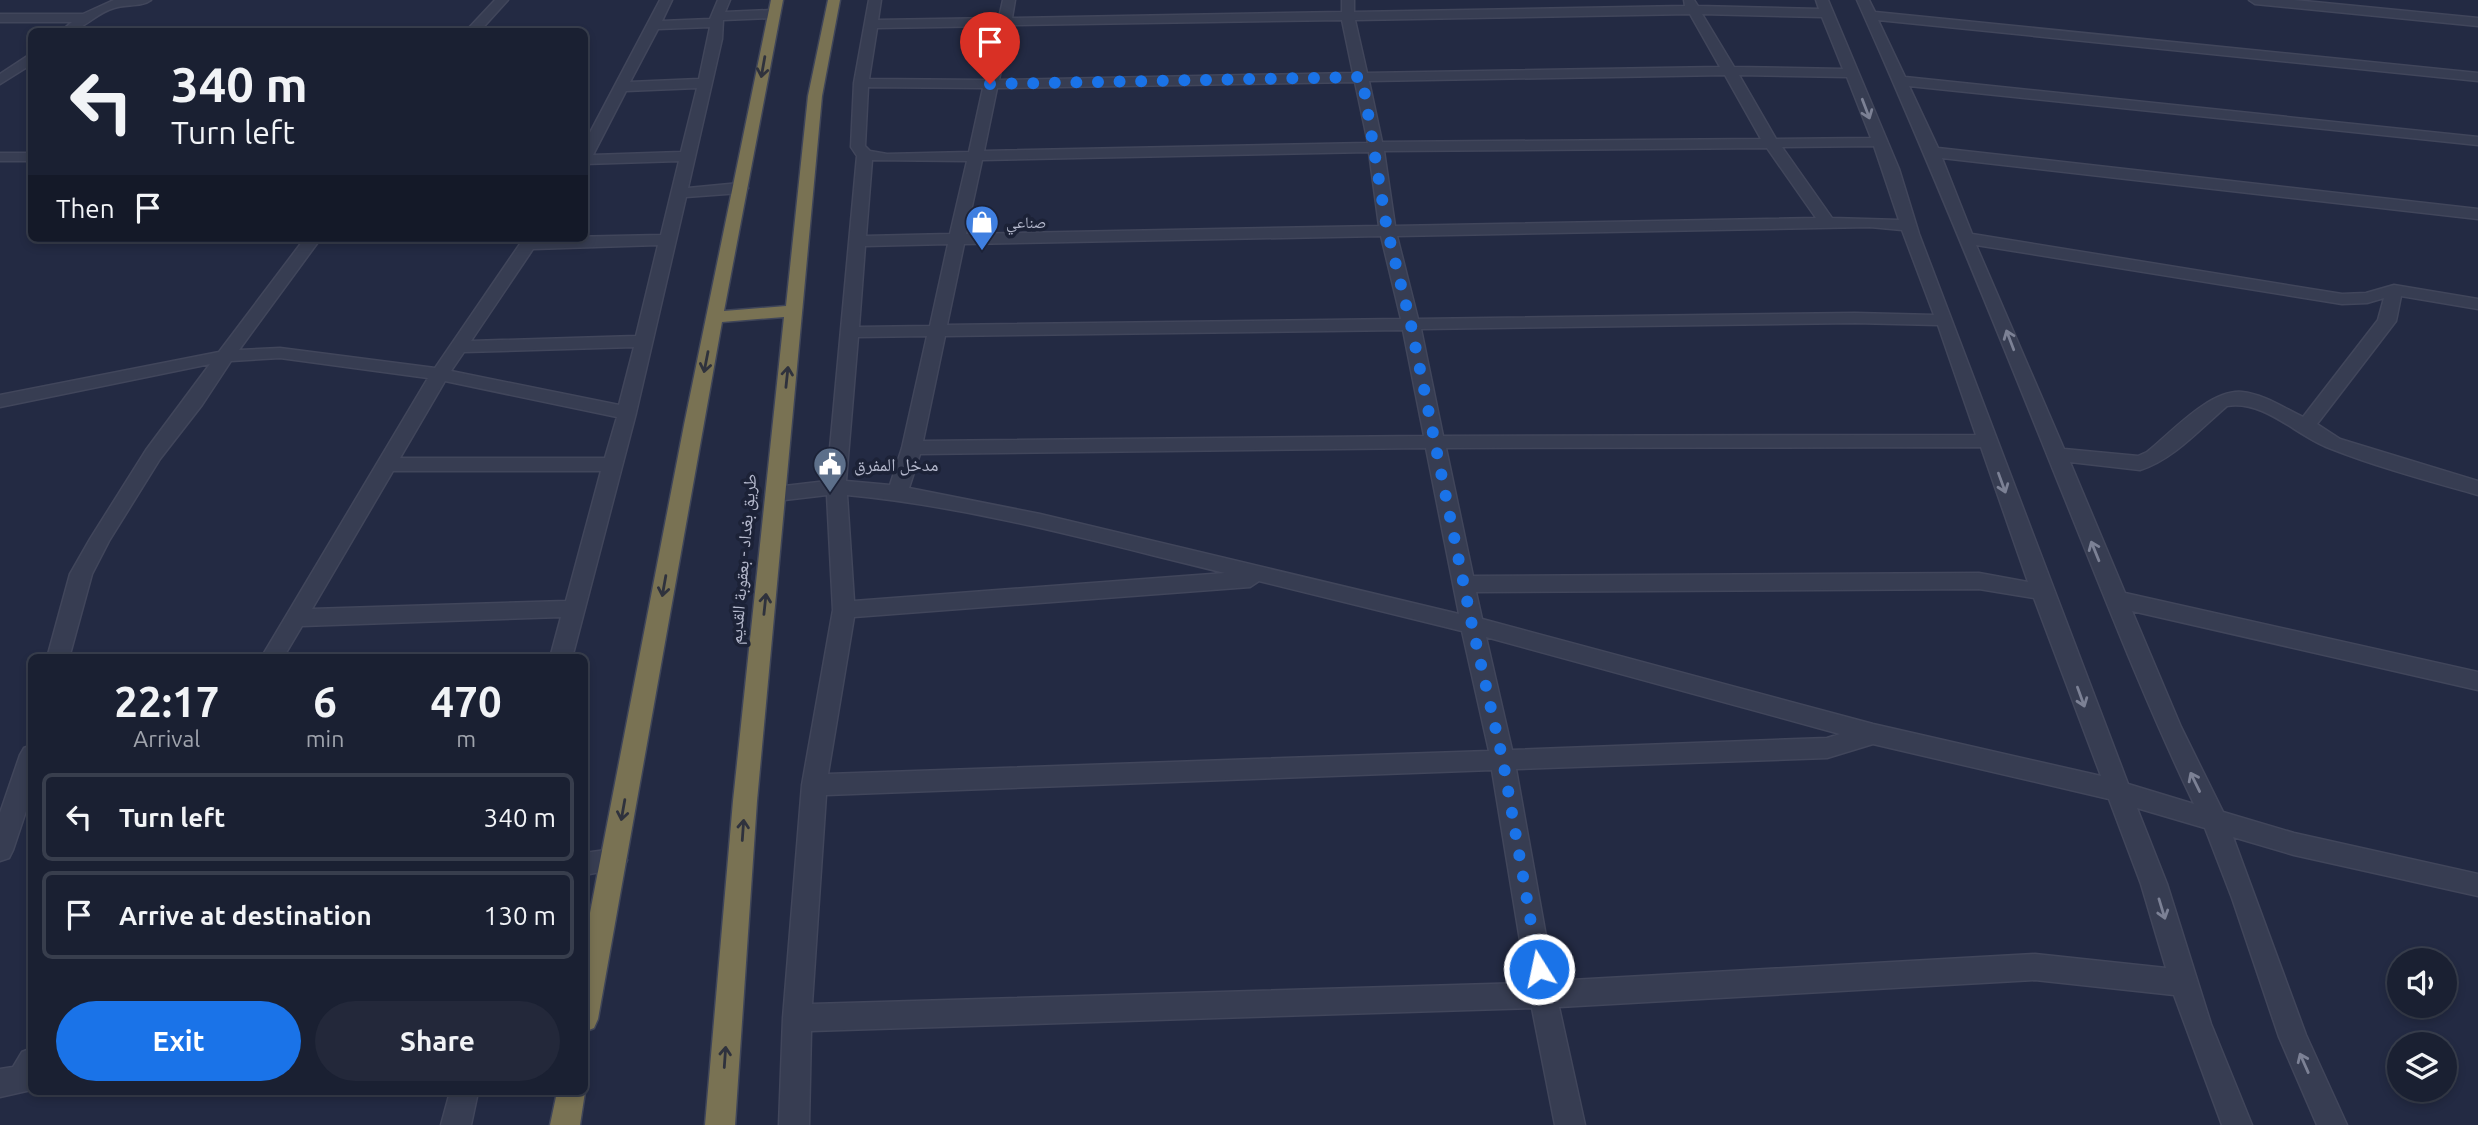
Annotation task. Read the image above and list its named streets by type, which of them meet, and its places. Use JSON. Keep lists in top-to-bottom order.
{
  "streets": {
    "highway": ["طريق بغداد - بعقوبة القديم"]
  },
  "places": {
    "shop": ["صناعي"],
    "public building": ["مدخل المفرق"]
  },
  "page": {
    "turn": ["340 m", "Turn left"],
    "then": "Then",
    "eta": [
      "22:17",
      "Arrival",
      "6",
      "min",
      "470",
      "m"
    ],
    "list": [
      {
        "name": "Turn left",
        "value": "340 m"
      },
      {
        "name": "Arrive at destination",
        "value": "130 m"
      }
    ],
    "buttons": ["Exit", "Share"]
  }
}
